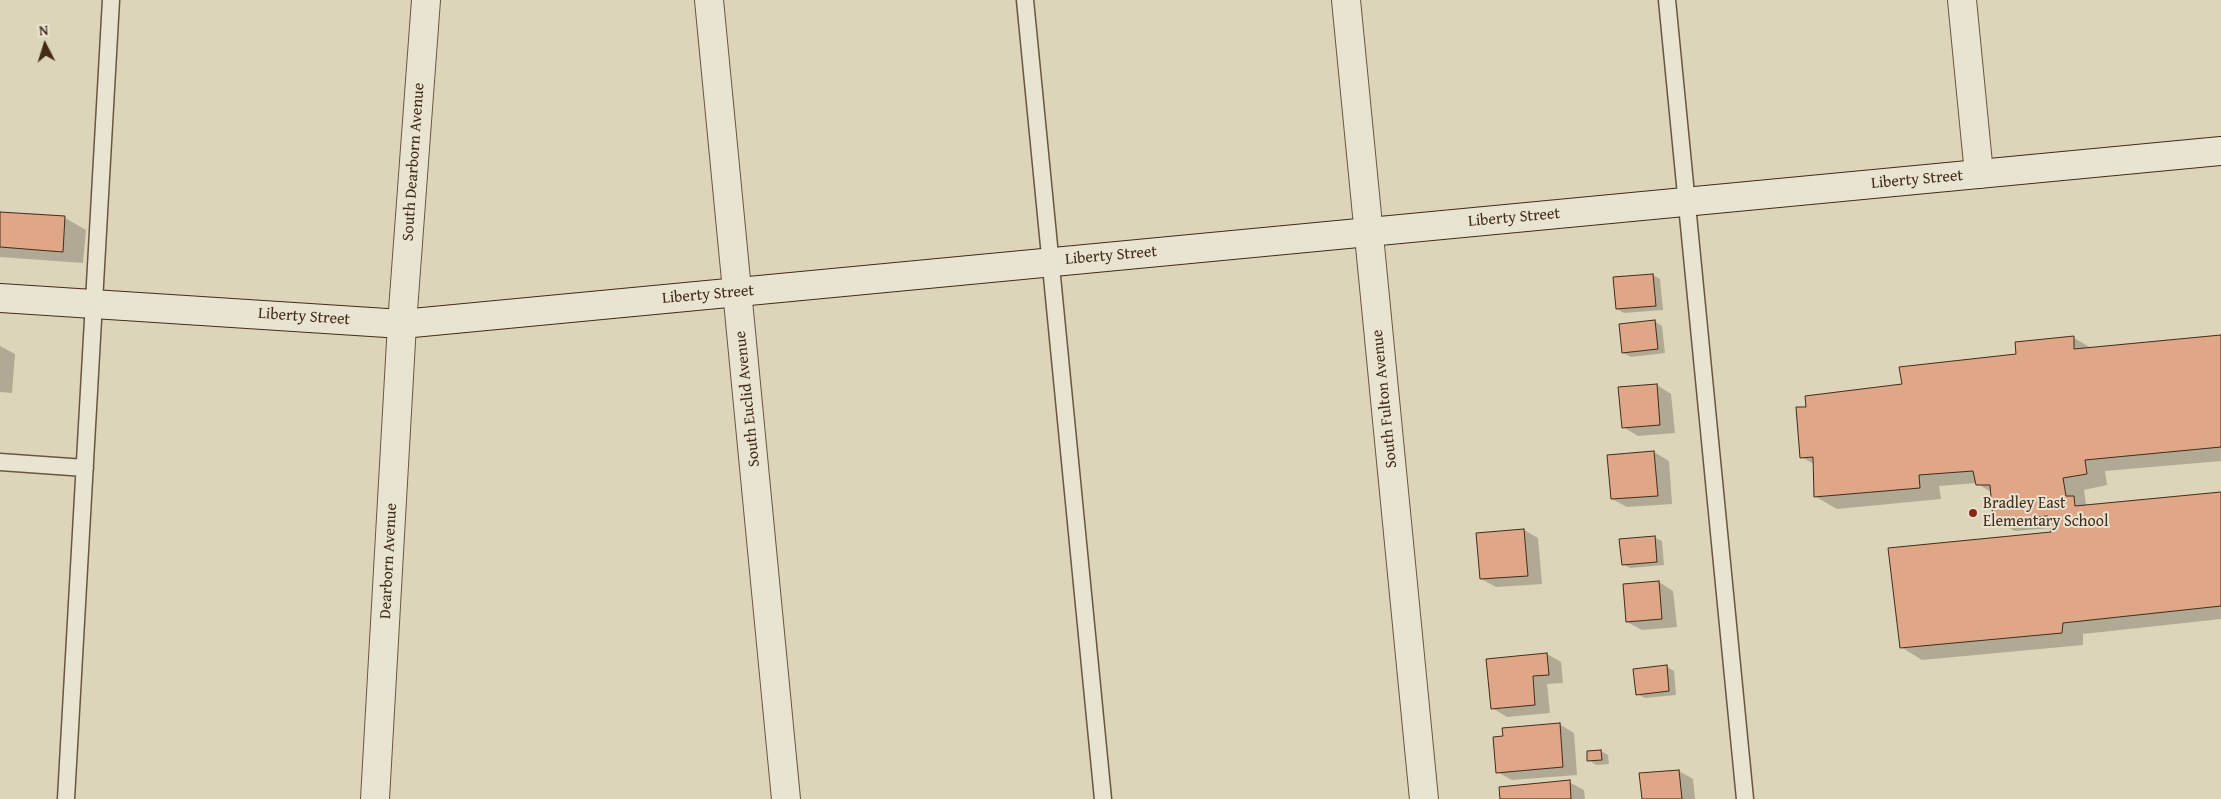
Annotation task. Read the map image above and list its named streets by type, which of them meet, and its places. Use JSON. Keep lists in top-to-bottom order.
{
  "streets": {
    "street": [
      "South Dearborn Avenue",
      "Liberty Street",
      "South Euclid Avenue",
      "South Fulton Avenue",
      "Dearborn Avenue"
    ]
  },
  "crossings": [
    ["South Dearborn Avenue", "Liberty Street"],
    ["South Dearborn Avenue", "Dearborn Avenue"],
    ["Liberty Street", "South Euclid Avenue"],
    ["Liberty Street", "South Fulton Avenue"],
    ["Liberty Street", "Dearborn Avenue"]
  ],
  "places": ["Bradley East Elementary School"],
  "north": "top"
}
